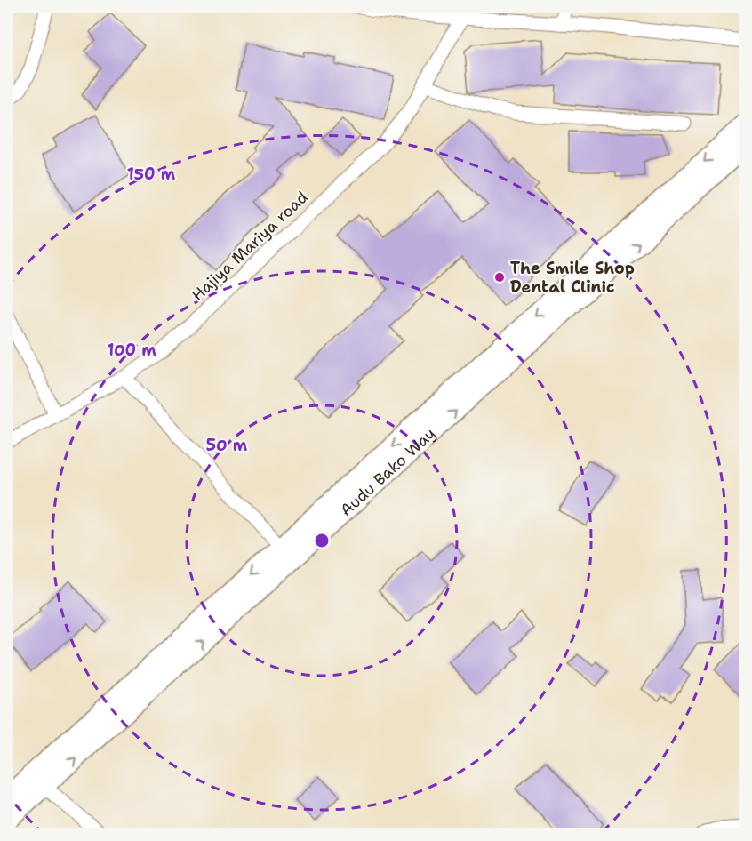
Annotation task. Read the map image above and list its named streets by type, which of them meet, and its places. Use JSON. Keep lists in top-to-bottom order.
{
  "streets": {
    "main road": ["Audu Bako Way"],
    "street": ["Hajiya Mariya road"]
  },
  "places": ["The Smile Shop Dental Clinic"],
  "rings": ["150 m", "100 m", "50 m"]
}
